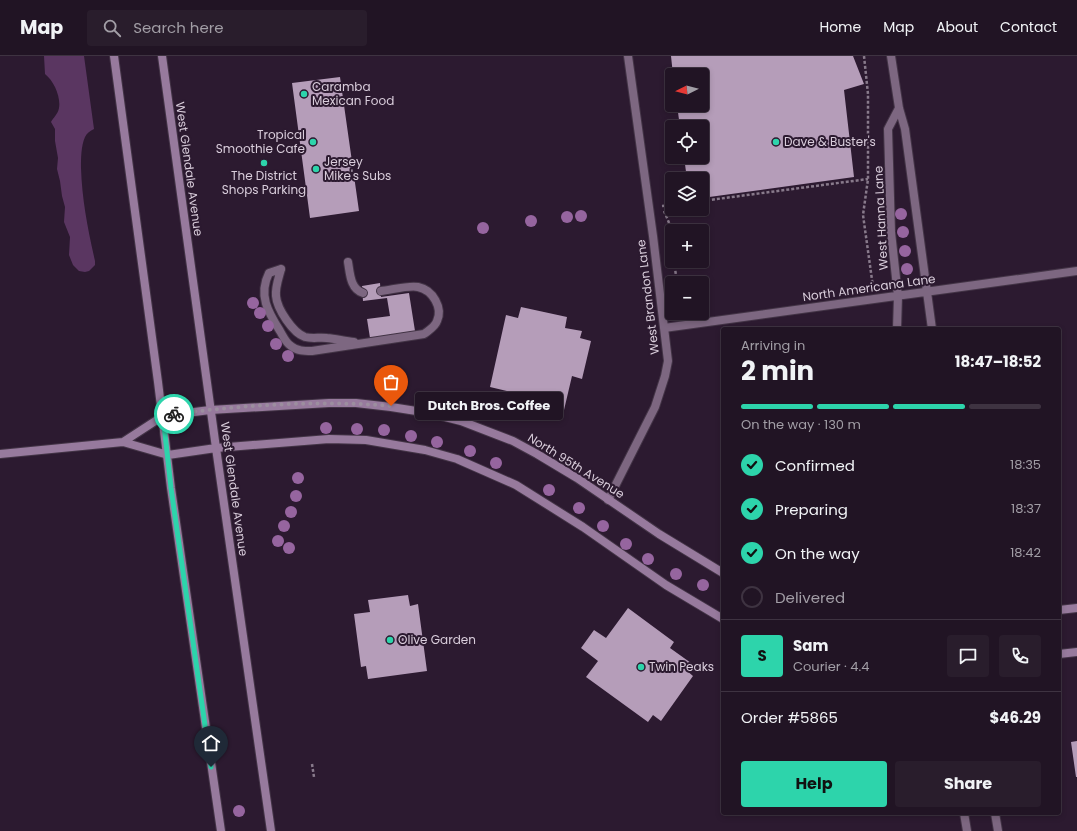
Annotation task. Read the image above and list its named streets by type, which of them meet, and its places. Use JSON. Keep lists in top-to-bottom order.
{
  "streets": {
    "main road": ["West Glendale Avenue", "North 95th Avenue"],
    "street": ["West Hanna Lane", "North Americana Lane", "West Brandon Lane"]
  },
  "crossings": [
    ["West Glendale Avenue", "North 95th Avenue"],
    ["West Hanna Lane", "North Americana Lane"],
    ["North Americana Lane", "West Brandon Lane"],
    ["West Brandon Lane", "North 95th Avenue"]
  ],
  "places": [
    "Caramba Mexican Food",
    "Tropical Smoothie Cafe",
    "Dave & Buster's",
    "The District Shops Parking",
    "Jersey Mike's Subs",
    "Dutch Bros. Coffee",
    "Olive Garden",
    "Twin Peaks"
  ],
  "north": "left",
  "page": {
    "header": "Map",
    "search": "Search here",
    "nav": [
      "Home",
      "Map",
      "About",
      "Contact"
    ],
    "map_buttons": ["+", "−"],
    "heading": ["2 min", "Arriving in", "18:47–18:52"],
    "panel": [
      "Sam",
      "Courier · 4.4",
      "Order #5865",
      "$46.29"
    ],
    "bubble": "Dutch Bros. Coffee",
    "bar": "On the way · 130 m",
    "list": [
      ["Confirmed", "18:35"],
      ["Preparing", "18:37"],
      ["On the way", "18:42"],
      "Delivered"
    ],
    "round": "S",
    "buttons": ["Help", "Share"]
  }
}
